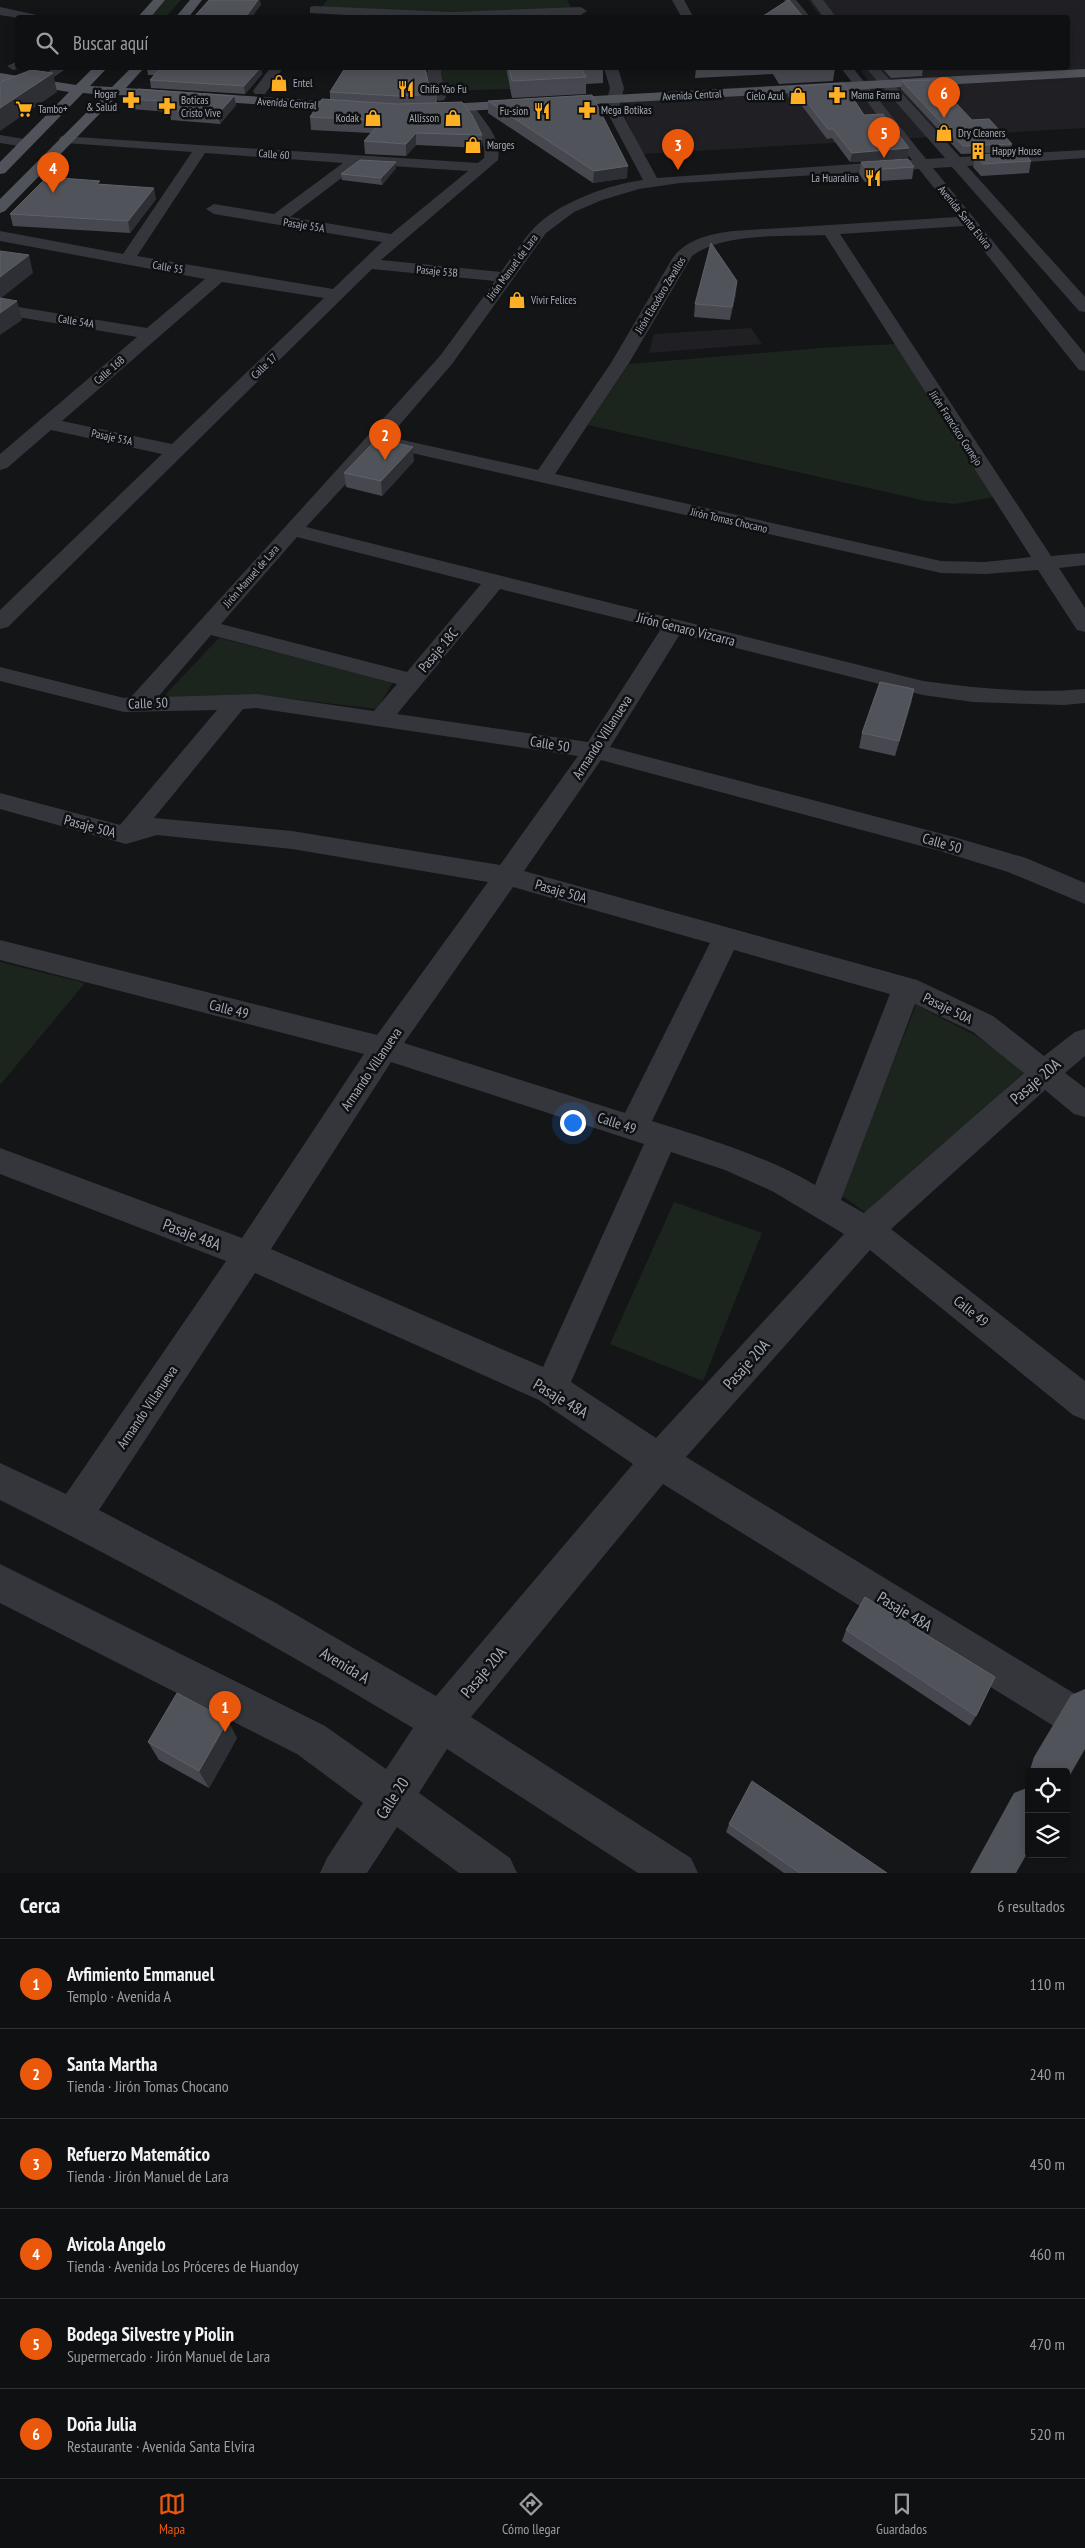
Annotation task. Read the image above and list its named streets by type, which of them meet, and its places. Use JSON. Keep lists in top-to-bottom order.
{
  "streets": {
    "main road": ["Avenida Central"],
    "street": [
      "Calle 60",
      "Avenida Santa Elvira",
      "Pasaje 55A",
      "Calle 55",
      "Jirón Manuel de Lara",
      "Pasaje 53B",
      "Jirón Eleodoro Zevallos",
      "Calle 54A",
      "Calle 17",
      "Calle 16B",
      "Jirón Francisco Cornejo",
      "Pasaje 53A",
      "Jirón Tomas Chocano",
      "Jirón Genaro Vizcarra",
      "Pasaje 18C",
      "Calle 50",
      "Armando Villanueva",
      "Pasaje 50A",
      "Calle 49",
      "Pasaje 20A",
      "Pasaje 48A",
      "Avenida A",
      "Calle 20"
    ]
  },
  "crossings": [
    ["Avenida Central", "Avenida Santa Elvira"],
    ["Avenida Central", "Calle 17"],
    ["Calle 60", "Calle 17"],
    ["Avenida Santa Elvira", "Jirón Manuel de Lara"],
    ["Avenida Santa Elvira", "Jirón Eleodoro Zevallos"],
    ["Pasaje 55A", "Calle 17"],
    ["Calle 55", "Calle 17"],
    ["Calle 55", "Calle 16B"],
    ["Jirón Manuel de Lara", "Pasaje 53B"],
    ["Jirón Manuel de Lara", "Jirón Tomas Chocano"],
    ["Jirón Manuel de Lara", "Jirón Genaro Vizcarra"],
    ["Jirón Manuel de Lara", "Calle 50"],
    ["Pasaje 53B", "Calle 17"],
    ["Jirón Eleodoro Zevallos", "Jirón Francisco Cornejo"],
    ["Jirón Eleodoro Zevallos", "Jirón Tomas Chocano"],
    ["Calle 54A", "Calle 16B"],
    ["Calle 17", "Pasaje 53A"],
    ["Calle 16B", "Pasaje 53A"],
    ["Jirón Francisco Cornejo", "Jirón Tomas Chocano"],
    ["Jirón Genaro Vizcarra", "Pasaje 18C"],
    ["Jirón Genaro Vizcarra", "Armando Villanueva"],
    ["Pasaje 18C", "Calle 50"],
    ["Calle 50", "Armando Villanueva"],
    ["Armando Villanueva", "Pasaje 50A"],
    ["Armando Villanueva", "Calle 49"],
    ["Armando Villanueva", "Pasaje 48A"],
    ["Armando Villanueva", "Avenida A"],
    ["Pasaje 50A", "Pasaje 20A"],
    ["Calle 49", "Pasaje 20A"],
    ["Pasaje 20A", "Pasaje 48A"],
    ["Pasaje 20A", "Avenida A"],
    ["Pasaje 20A", "Calle 20"],
    ["Avenida A", "Calle 20"]
  ],
  "places": {
    "shop": [
      "Entel",
      "Cielo Azul",
      "Kodak",
      "Allisson",
      "Dry Cleaners",
      "Marges",
      "Vivir Felices"
    ],
    "restaurant": ["Chifa Yao Fu", "Fu-sion", "La Huaralina"],
    "pharmacy": [
      "Mama Farma",
      "Hogar & Salud",
      "Boticas Cristo Vive",
      "Mega Botikas"
    ],
    "supermarket": ["Tambo+"],
    "building": ["Happy House"]
  },
  "page": {
    "search": "Buscar aquí",
    "pins": [
      "6",
      "5",
      "3",
      "4",
      "2",
      "1"
    ],
    "heading": ["Cerca", "6 resultados"],
    "list": [
      {
        "mark": "1",
        "name": "Avfimiento Emmanuel",
        "note": "Templo · Avenida A",
        "value": "110 m"
      },
      {
        "mark": "2",
        "name": "Santa Martha",
        "note": "Tienda · Jirón Tomas Chocano",
        "value": "240 m"
      },
      {
        "mark": "3",
        "name": "Refuerzo Matemático",
        "note": "Tienda · Jirón Manuel de Lara",
        "value": "450 m"
      },
      {
        "mark": "4",
        "name": "Avicola Angelo",
        "note": "Tienda · Avenida Los Próceres de Huandoy",
        "value": "460 m"
      },
      {
        "mark": "5",
        "name": "Bodega Silvestre y Piolin",
        "note": "Supermercado · Jirón Manuel de Lara",
        "value": "470 m"
      },
      {
        "mark": "6",
        "name": "Doña Julia",
        "note": "Restaurante · Avenida Santa Elvira",
        "value": "520 m"
      }
    ],
    "nav": ["Mapa", "Cómo llegar", "Guardados"]
  }
}
